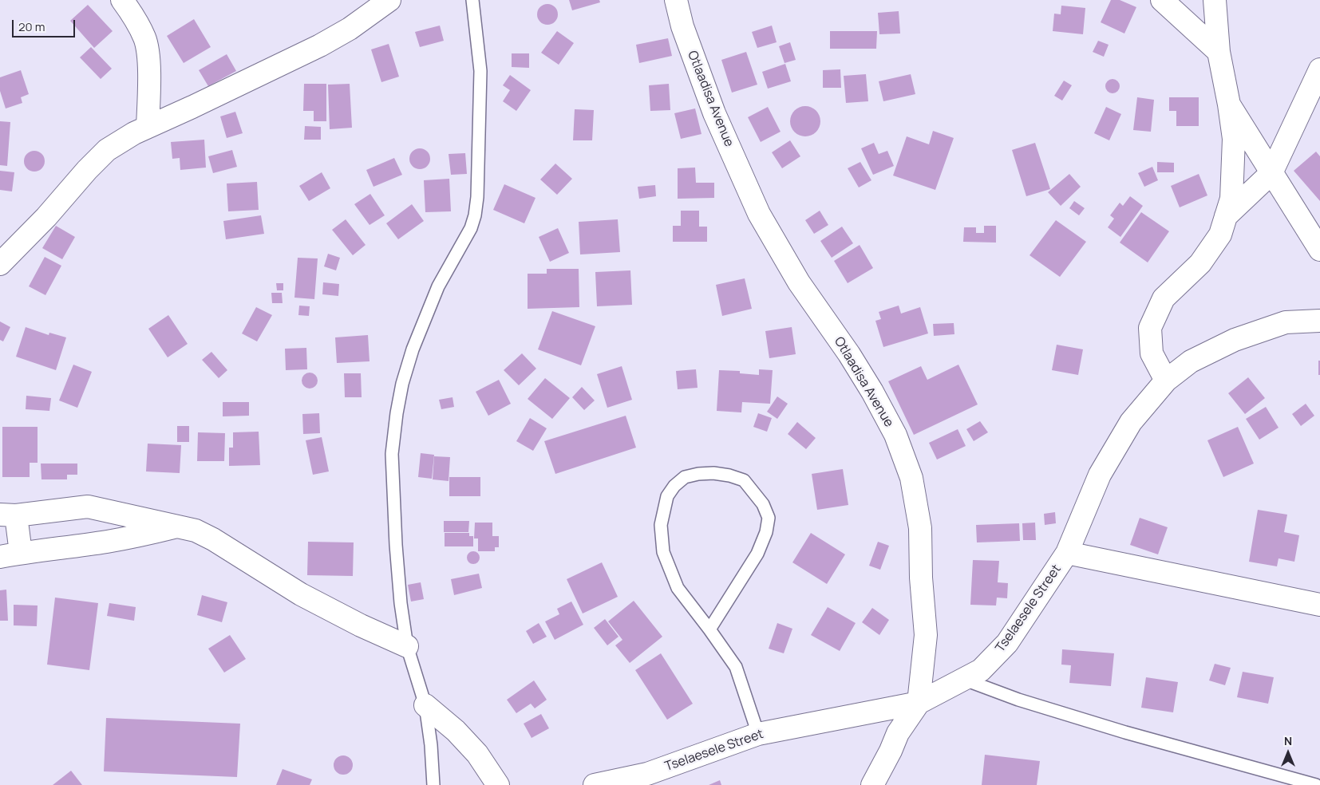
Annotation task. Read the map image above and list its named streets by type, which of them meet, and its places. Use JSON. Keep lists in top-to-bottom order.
{
  "streets": {
    "street": ["Otlaadisa Avenue", "Tselaesele Street"]
  },
  "crossings": [
    ["Otlaadisa Avenue", "Tselaesele Street"]
  ],
  "scale_bar": "20 m",
  "north": "top"
}
